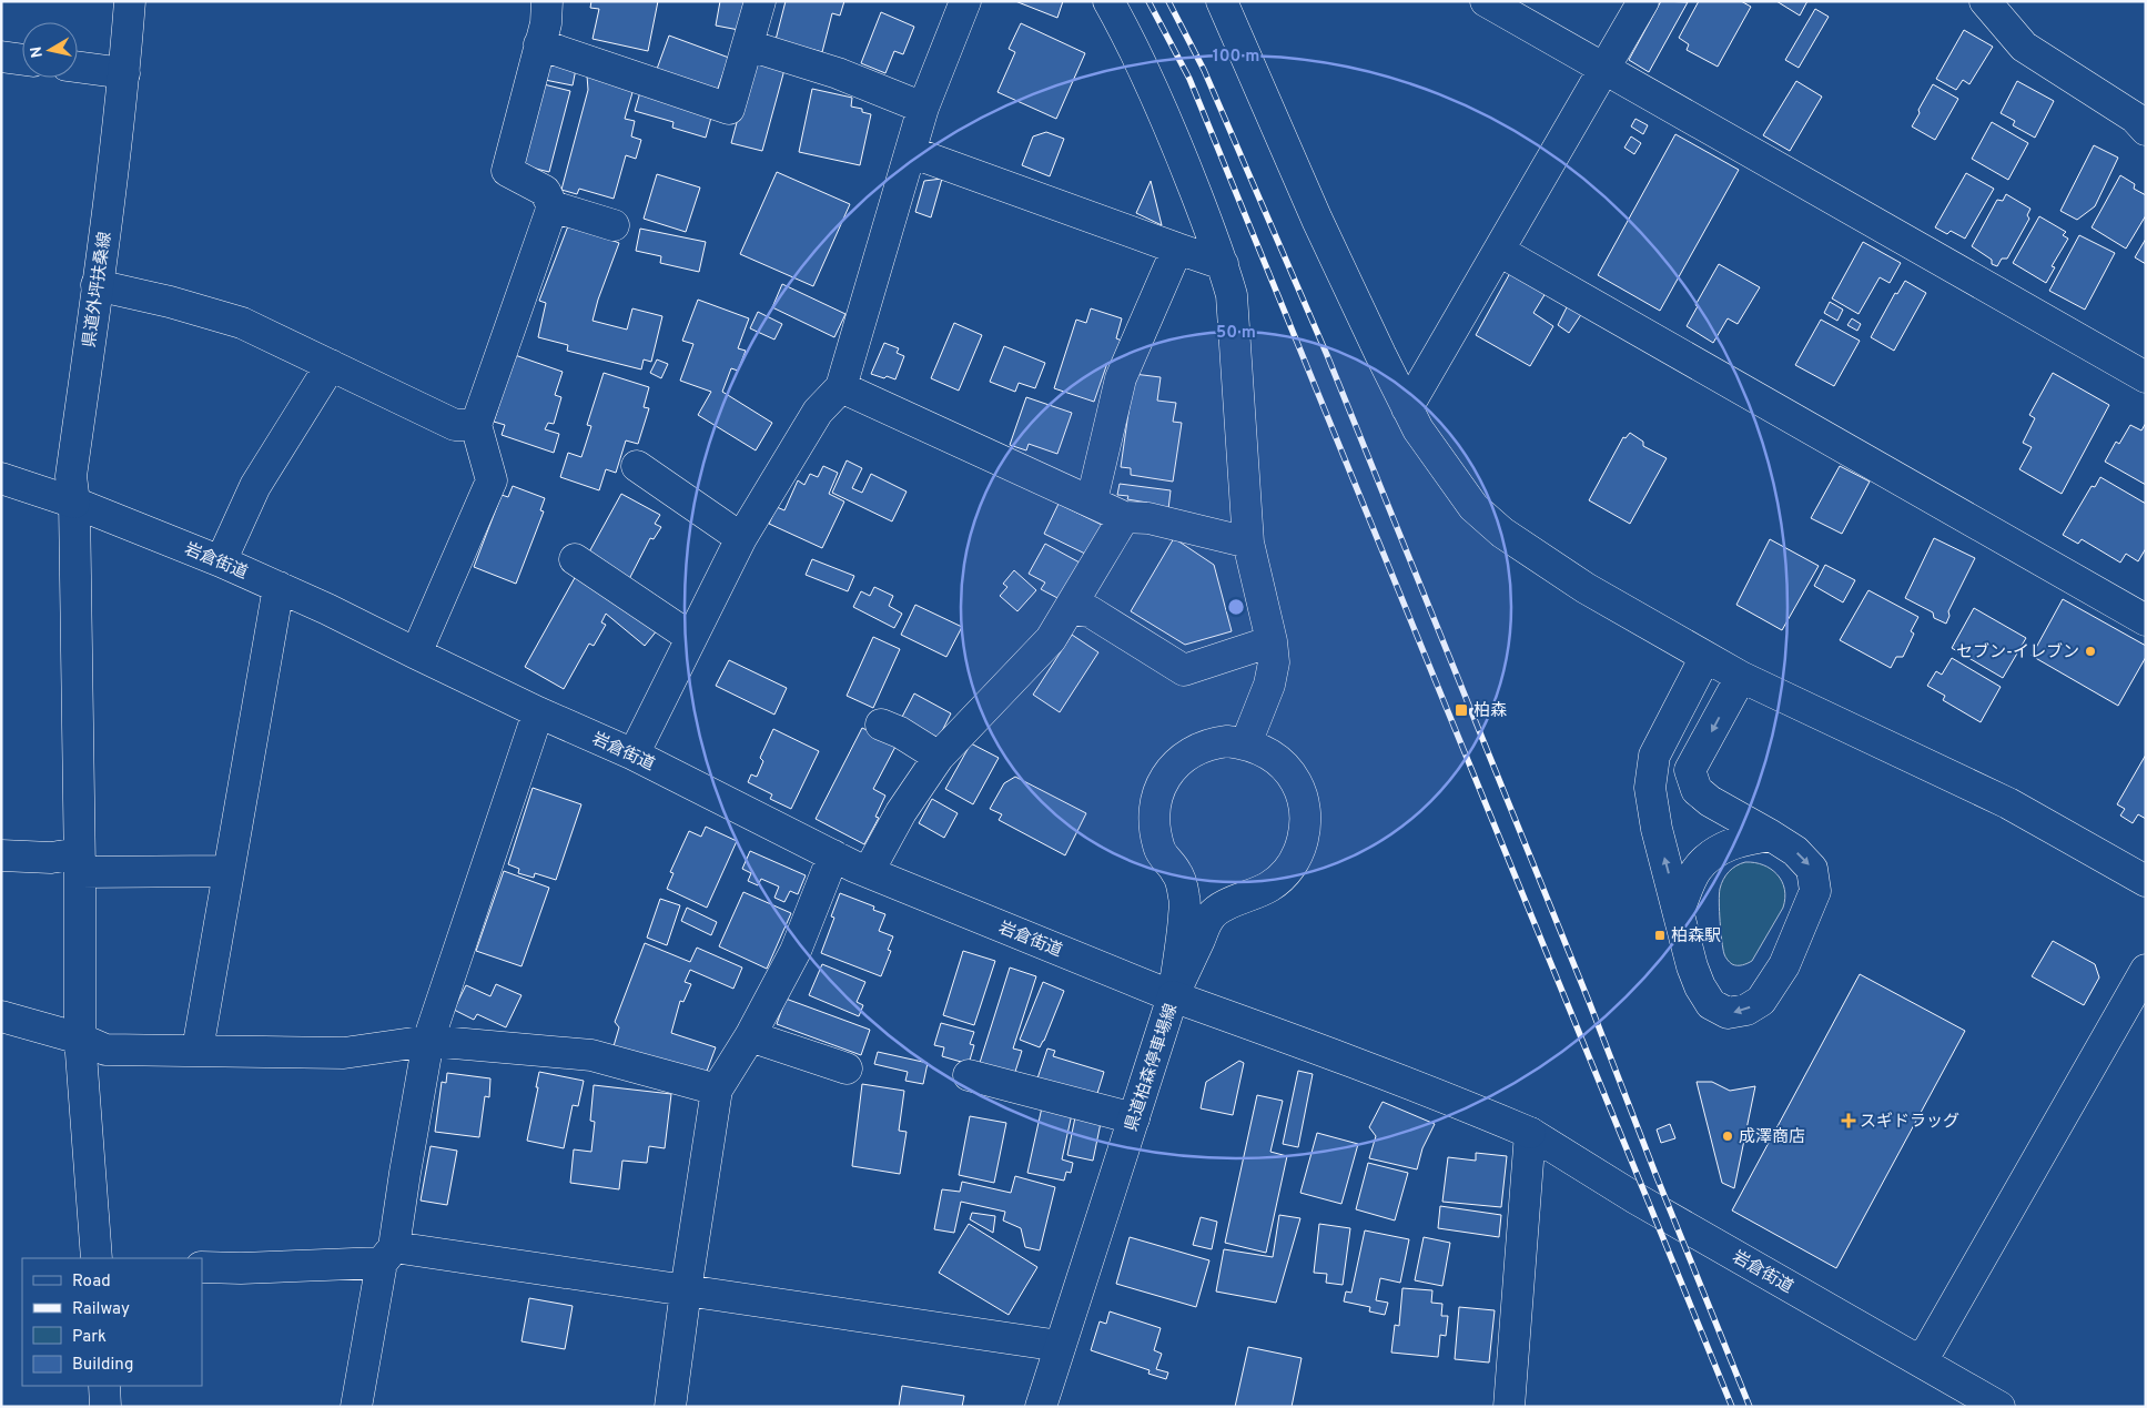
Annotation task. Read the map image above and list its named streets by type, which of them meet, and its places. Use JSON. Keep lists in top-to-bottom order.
{
  "streets": {
    "street": ["県道外坪扶桑線", "岩倉街道", "県道柏森停車場線"]
  },
  "crossings": [
    ["県道外坪扶桑線", "岩倉街道"],
    ["岩倉街道", "県道柏森停車場線"]
  ],
  "places": {
    "other": ["セブン-イレブン", "成澤商店"],
    "transit": ["柏森", "柏森駅"],
    "health": ["スギドラッグ"]
  },
  "legend": [
    "Road",
    "Railway",
    "Park",
    "Building"
  ],
  "north": "left",
  "rings": ["100 m", "50 m"]
}
